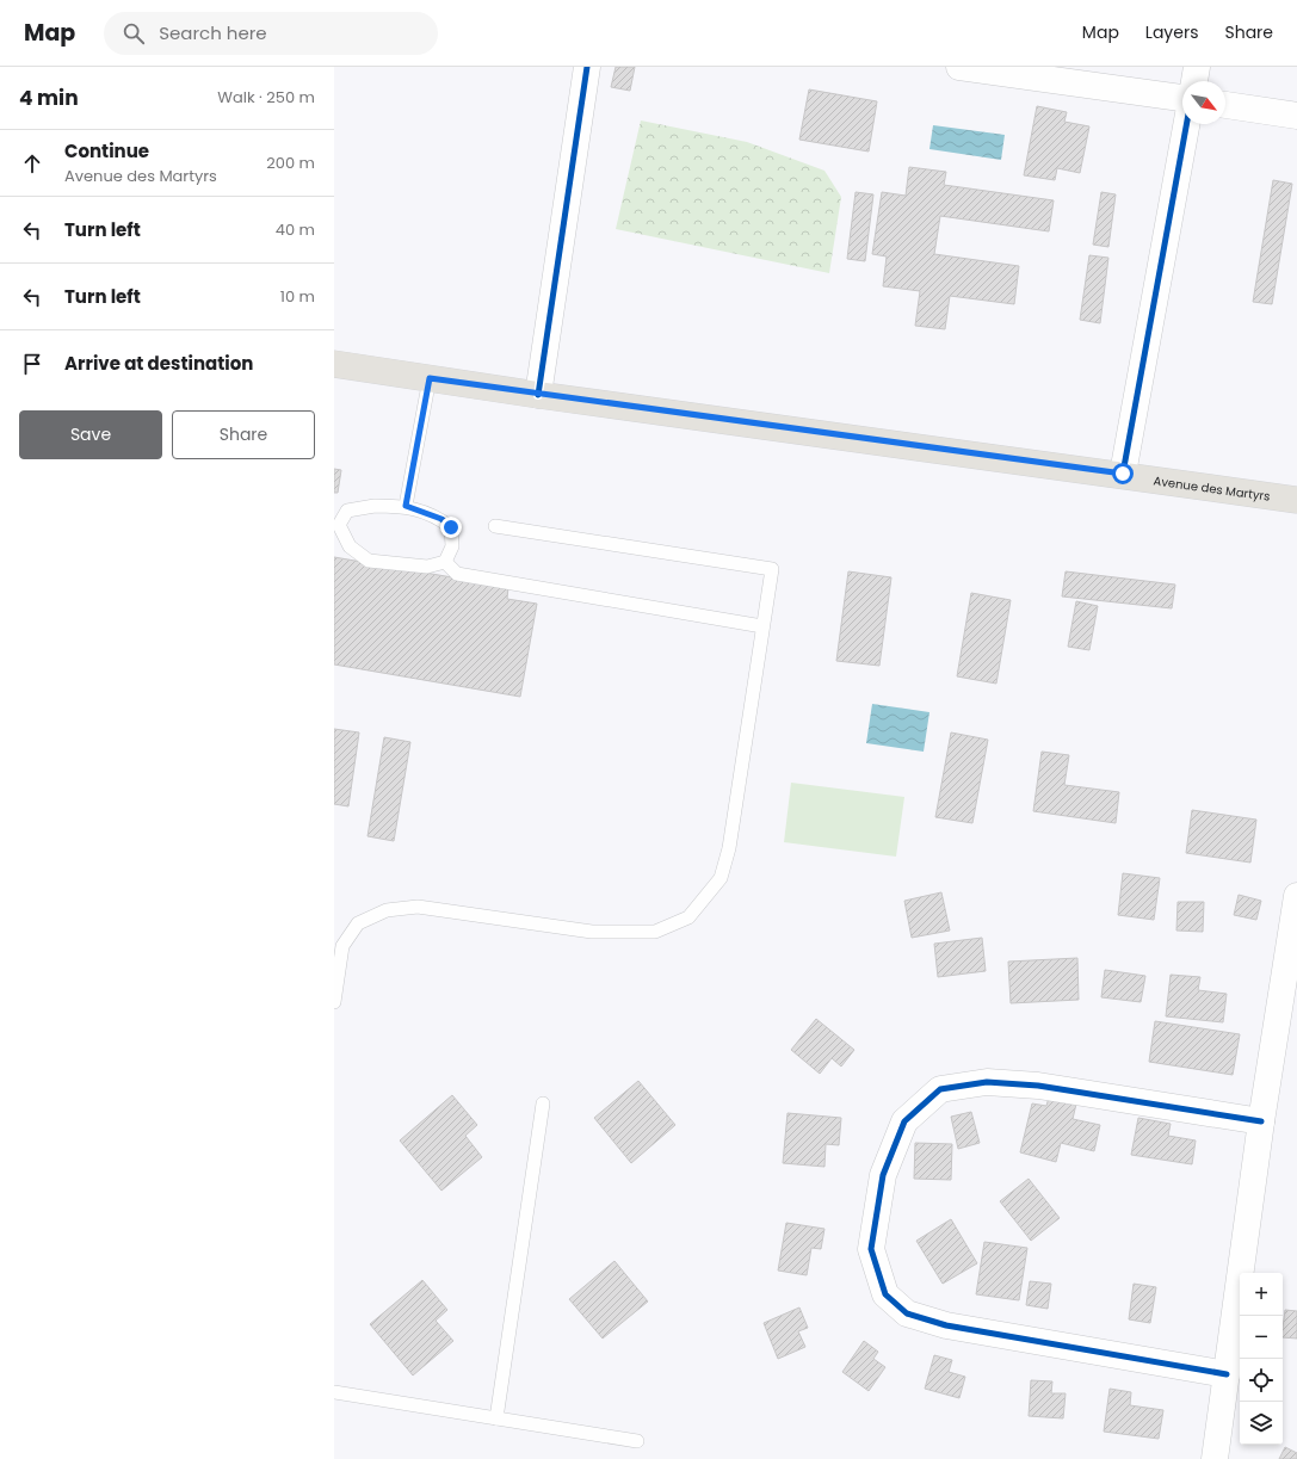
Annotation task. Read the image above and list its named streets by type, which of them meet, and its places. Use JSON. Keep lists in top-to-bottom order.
{
  "streets": {
    "main road": ["Avenue des Martyrs"]
  },
  "north": "bottom right",
  "page": {
    "header": "Map",
    "search": "Search here",
    "nav": ["Map", "Layers", "Share"],
    "heading": ["4 min", "Walk · 250 m"],
    "list": [
      ["Continue", "Avenue des Martyrs", "200 m"],
      ["Turn left", "40 m"],
      ["Turn left", "10 m"],
      "Arrive at destination"
    ],
    "buttons": ["Save", "Share"],
    "map_buttons": ["+", "−"]
  }
}
